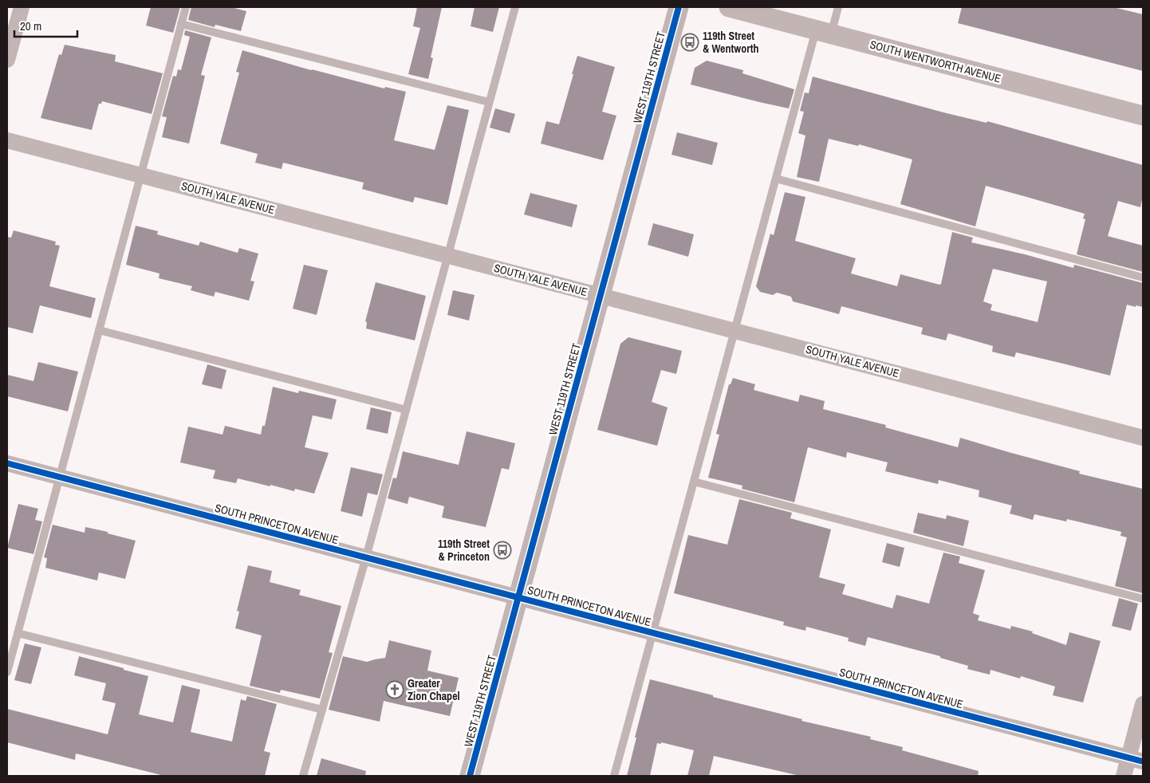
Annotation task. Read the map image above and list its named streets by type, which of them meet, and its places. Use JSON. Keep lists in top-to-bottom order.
{
  "streets": {
    "street": [
      "SOUTH WENTWORTH AVENUE",
      "WEST 119TH STREET",
      "SOUTH YALE AVENUE",
      "SOUTH PRINCETON AVENUE"
    ]
  },
  "crossings": [
    ["WEST 119TH STREET", "SOUTH YALE AVENUE"],
    ["WEST 119TH STREET", "SOUTH PRINCETON AVENUE"]
  ],
  "places": {
    "bus stop": ["119th Street & Wentworth", "119th Street & Princeton"],
    "church": ["Greater Zion Chapel"]
  },
  "scale_bar": "20 m"
}
